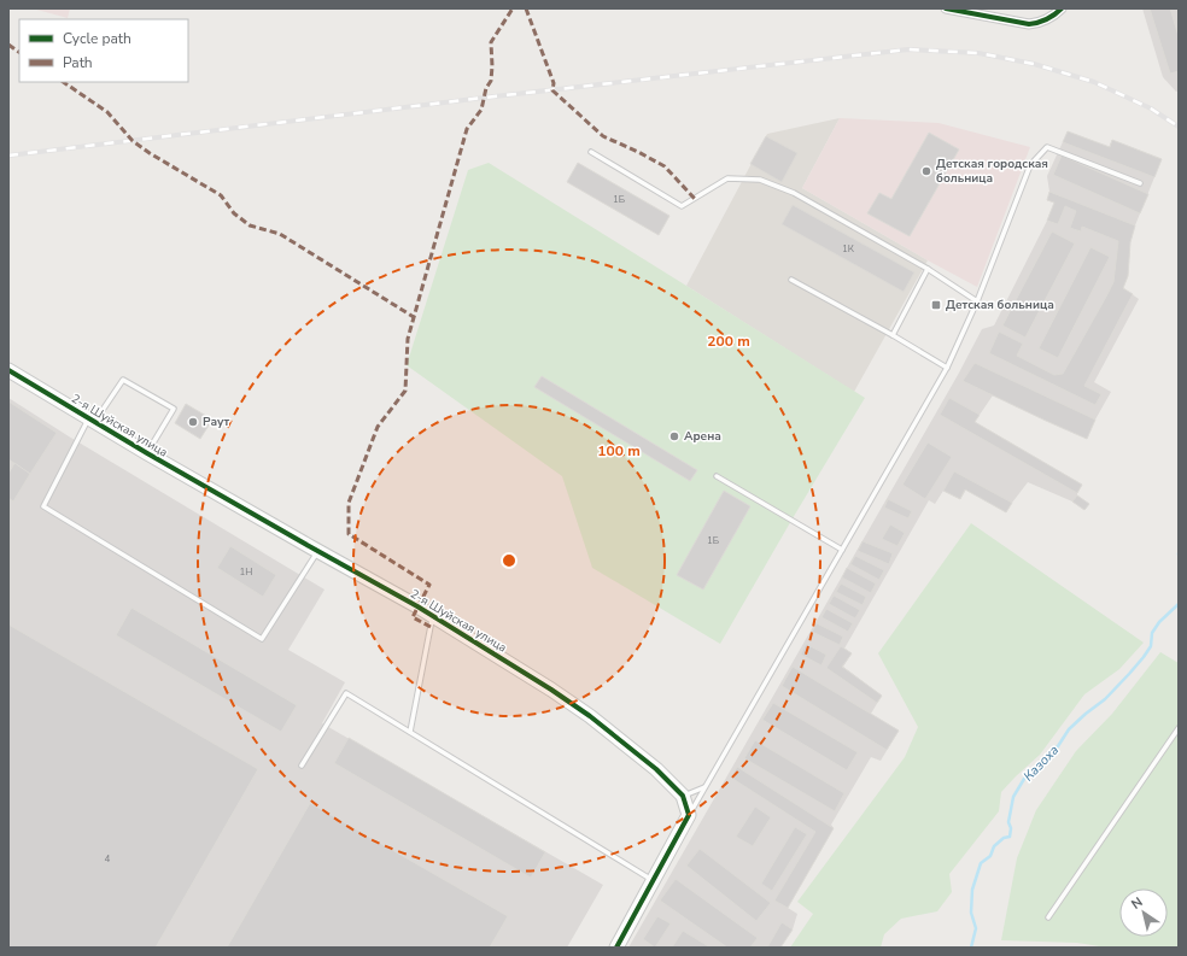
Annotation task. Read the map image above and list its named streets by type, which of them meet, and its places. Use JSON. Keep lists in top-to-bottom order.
{
  "streets": {
    "street": ["2-я Шуйская улица"]
  },
  "water": ["Казоха"],
  "places": {
    "other": ["Детская городская больница", "Раут", "Арена"],
    "transit": ["Детская больница"]
  },
  "house_numbers": [
    "1Б",
    "1К",
    "1Б",
    "1Н",
    "4"
  ],
  "legend": ["Cycle path", "Path"],
  "north": "top left",
  "rings": ["200 m", "100 m"]
}
